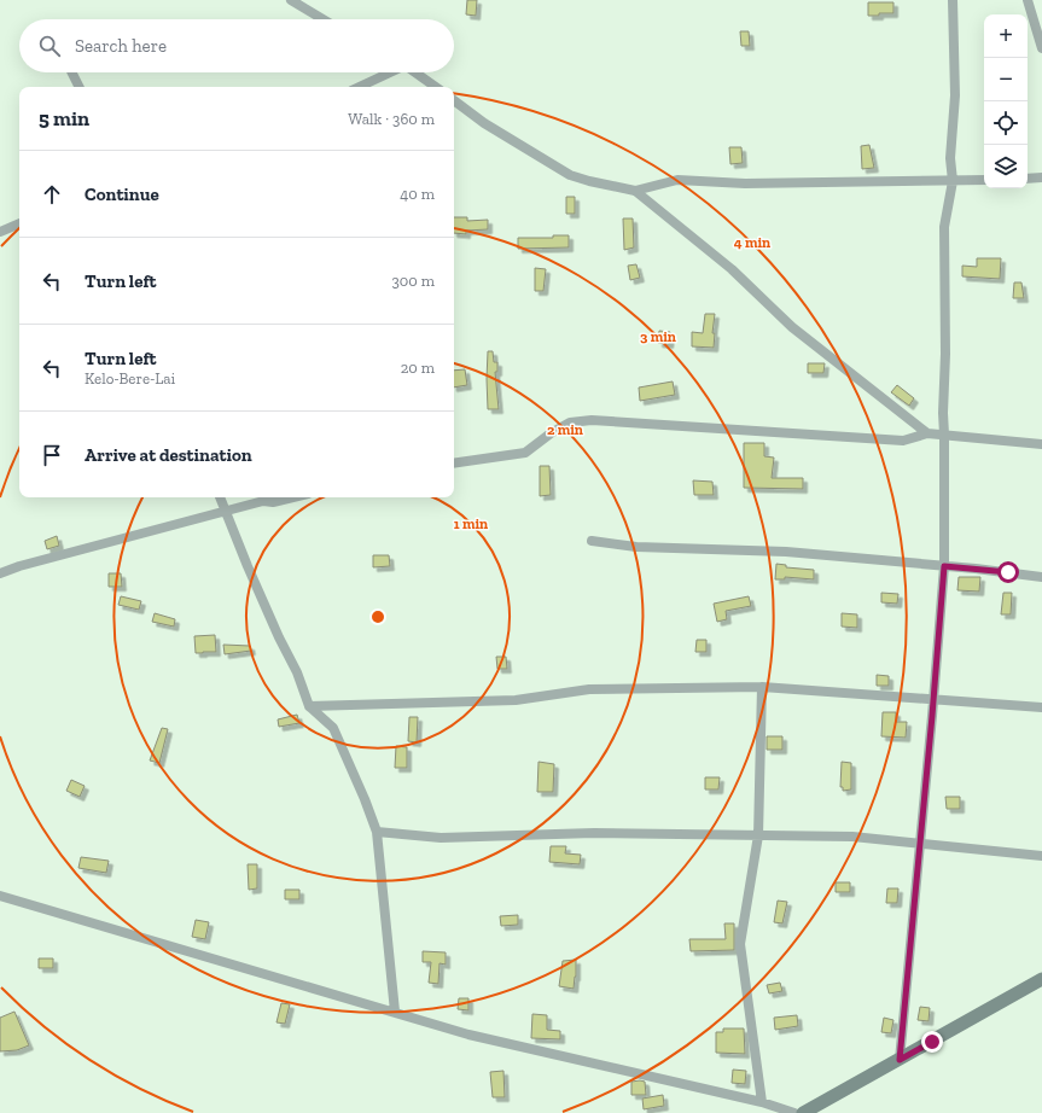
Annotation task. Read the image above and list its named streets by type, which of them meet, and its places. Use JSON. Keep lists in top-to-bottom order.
{
  "page": {
    "map_buttons": ["+", "−"],
    "search": "Search here",
    "heading": ["5 min", "Walk · 360 m"],
    "list": [
      ["Continue", "40 m"],
      ["Turn left", "300 m"],
      ["Turn left", "Kelo-Bere-Lai", "20 m"],
      "Arrive at destination"
    ]
  },
  "rings": [
    "4 min",
    "3 min",
    "2 min",
    "1 min"
  ]
}
